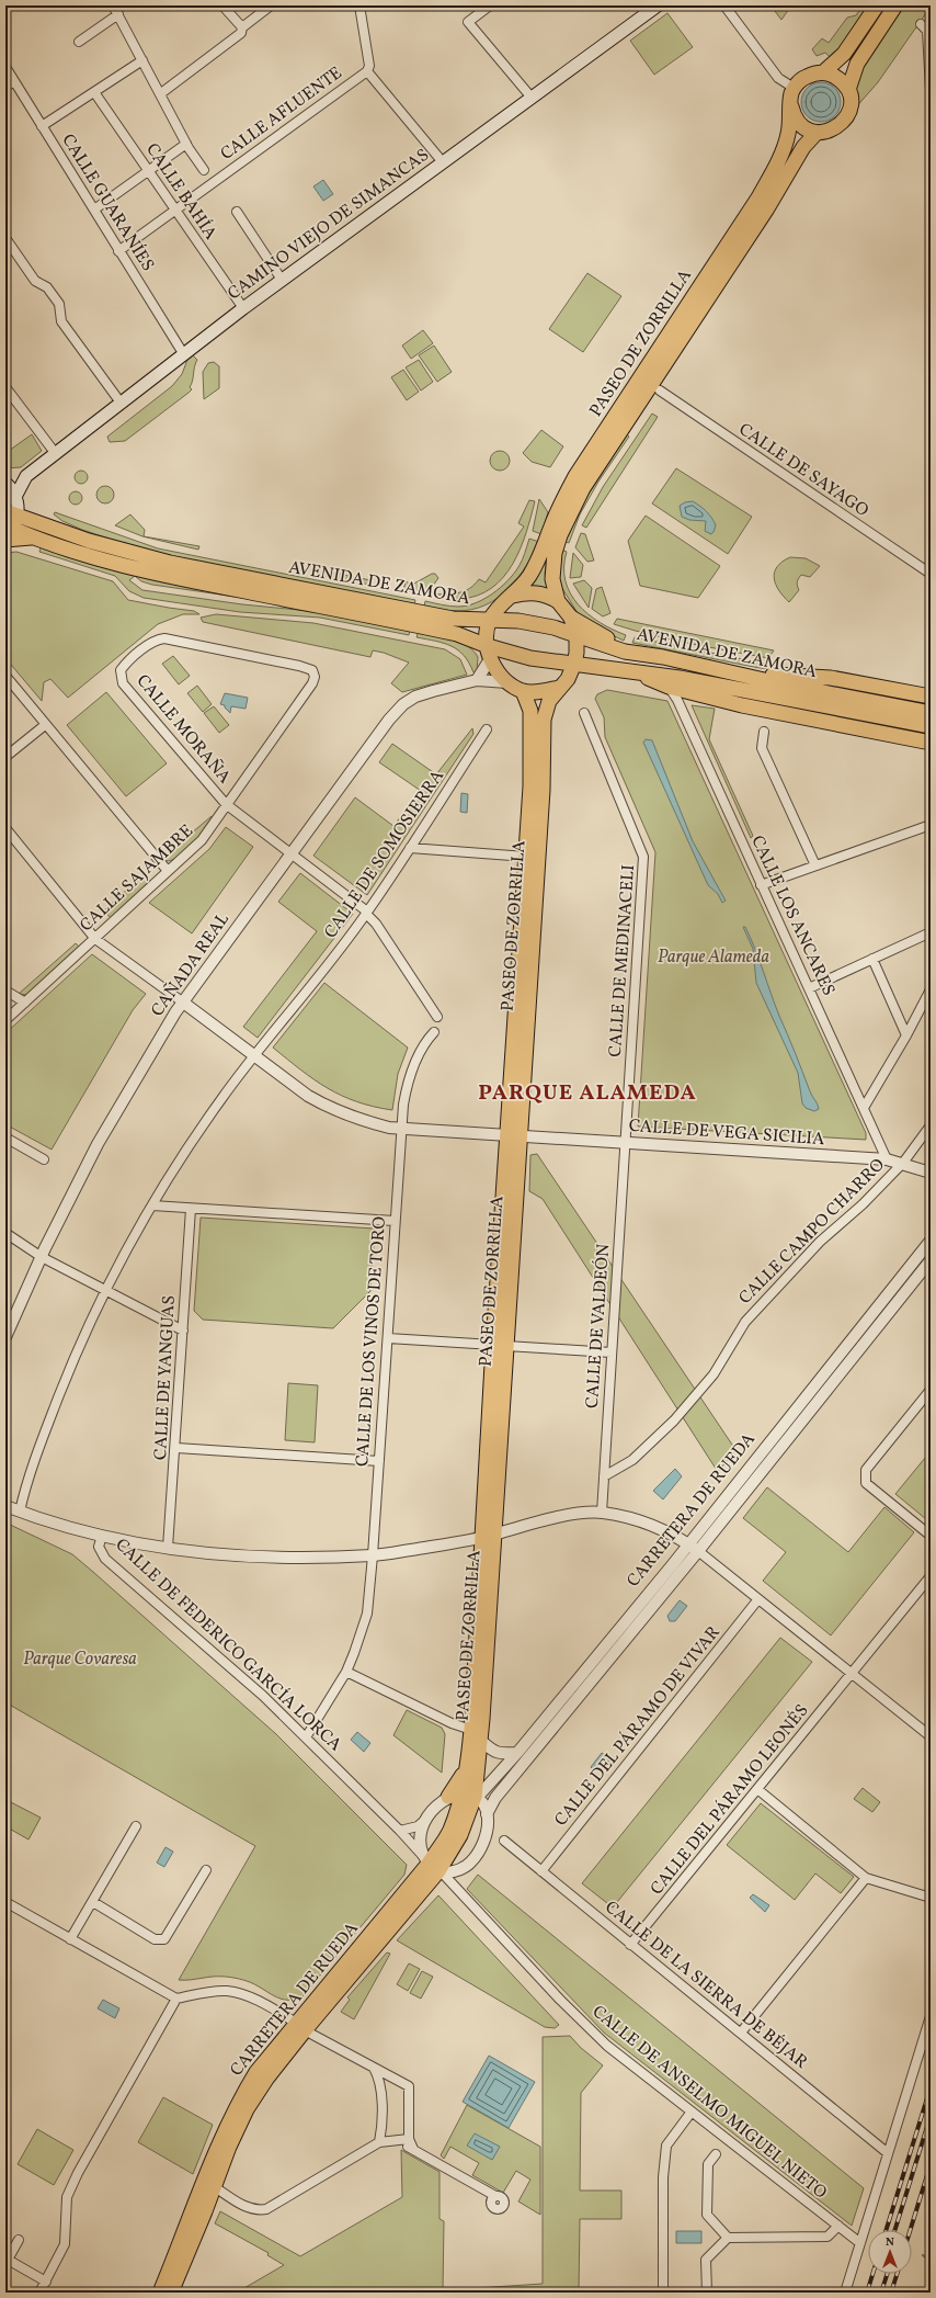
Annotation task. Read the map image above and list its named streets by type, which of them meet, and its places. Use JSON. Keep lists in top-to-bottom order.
{
  "streets": {
    "main road": [
      "CAMINO VIEJO DE SIMANCAS",
      "PASEO DE ZORRILLA",
      "AVENIDA DE ZAMORA",
      "CARRETERA DE RUEDA"
    ],
    "street": [
      "CALLE AFLUENTE",
      "CALLE BAHÍA",
      "CALLE GUARANÍES",
      "CALLE DE SAYAGO",
      "CALLE MORAÑA",
      "CALLE DE SOMOSIERRA",
      "CALLE SAJAMBRE",
      "CALLE LOS ANCARES",
      "CALLE DE MEDINACELI",
      "CAÑADA REAL",
      "CALLE DE VEGA SICILIA",
      "CALLE CAMPO CHARRO",
      "CALLE DE VALDEÓN",
      "CALLE DE LOS VINOS DE TORO",
      "CALLE DE YANGUAS",
      "CALLE DE FEDERICO GARCÍA LORCA",
      "CALLE DEL PÁRAMO DE VIVAR",
      "CALLE DEL PÁRAMO LEONÉS",
      "CALLE DE LA SIERRA DE BÉJAR",
      "CALLE DE ANSELMO MIGUEL NIETO"
    ]
  },
  "crossings": [
    ["CALLE AFLUENTE", "CALLE BAHÍA"],
    ["CALLE AFLUENTE", "CALLE GUARANÍES"],
    ["CALLE AFLUENTE", "CAMINO VIEJO DE SIMANCAS"],
    ["CALLE BAHÍA", "CAMINO VIEJO DE SIMANCAS"],
    ["CALLE GUARANÍES", "CAMINO VIEJO DE SIMANCAS"],
    ["PASEO DE ZORRILLA", "AVENIDA DE ZAMORA"],
    ["PASEO DE ZORRILLA", "CALLE DE VEGA SICILIA"],
    ["PASEO DE ZORRILLA", "CARRETERA DE RUEDA"],
    ["PASEO DE ZORRILLA", "CALLE DE FEDERICO GARCÍA LORCA"],
    ["PASEO DE ZORRILLA", "CALLE DE ANSELMO MIGUEL NIETO"],
    ["CALLE MORAÑA", "CALLE DE SOMOSIERRA"],
    ["CALLE MORAÑA", "CALLE SAJAMBRE"],
    ["CALLE MORAÑA", "CAÑADA REAL"],
    ["CALLE DE SOMOSIERRA", "CALLE DE VEGA SICILIA"],
    ["CALLE LOS ANCARES", "CALLE DE VEGA SICILIA"],
    ["CALLE DE MEDINACELI", "CALLE DE VEGA SICILIA"],
    ["CALLE DE MEDINACELI", "CALLE DE VALDEÓN"],
    ["CAÑADA REAL", "CALLE DE VEGA SICILIA"],
    ["CALLE DE VEGA SICILIA", "CALLE CAMPO CHARRO"],
    ["CALLE DE VEGA SICILIA", "CALLE DE VALDEÓN"],
    ["CALLE DE VEGA SICILIA", "CALLE DE LOS VINOS DE TORO"],
    ["CALLE CAMPO CHARRO", "CALLE DE VALDEÓN"],
    ["CALLE DE LOS VINOS DE TORO", "CALLE DE FEDERICO GARCÍA LORCA"],
    ["CARRETERA DE RUEDA", "CALLE DE FEDERICO GARCÍA LORCA"],
    ["CARRETERA DE RUEDA", "CALLE DE ANSELMO MIGUEL NIETO"],
    ["CALLE DE FEDERICO GARCÍA LORCA", "CALLE DE ANSELMO MIGUEL NIETO"],
    ["CALLE DEL PÁRAMO DE VIVAR", "CALLE DE LA SIERRA DE BÉJAR"],
    ["CALLE DEL PÁRAMO LEONÉS", "CALLE DE LA SIERRA DE BÉJAR"]
  ],
  "districts": ["PARQUE ALAMEDA"],
  "parks": ["Parque Alameda", "Parque Covaresa"],
  "north": "top"
}
